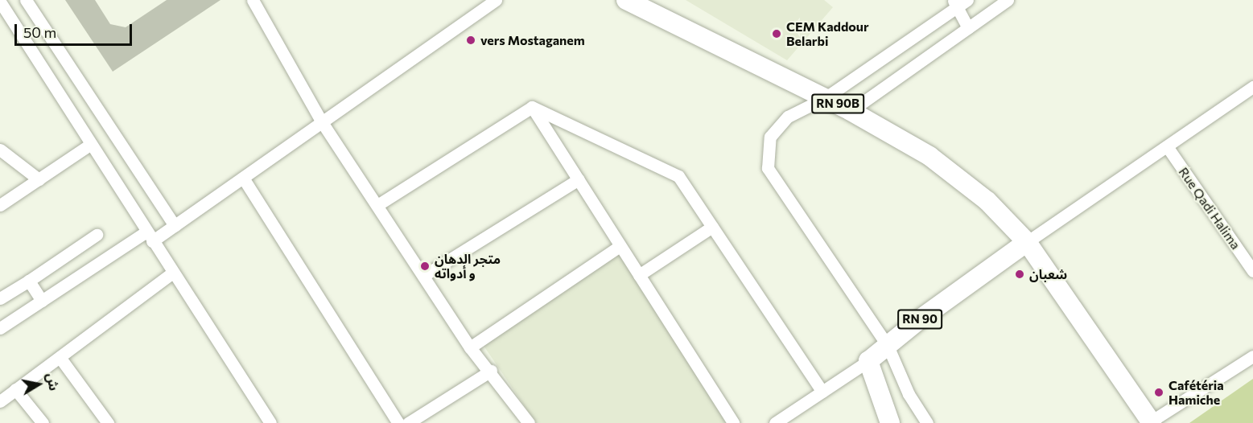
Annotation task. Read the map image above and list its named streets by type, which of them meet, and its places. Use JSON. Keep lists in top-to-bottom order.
{
  "streets": {
    "main road": ["RN 90B", "RN 90"],
    "street": ["Rue Qadi Halima"]
  },
  "crossings": [
    ["RN 90B", "RN 90"]
  ],
  "places": [
    "CEM Kaddour Belarbi",
    "vers Mostaganem",
    "متجر الدهان و أدواته",
    "شعبان",
    "Cafétéria Hamiche"
  ],
  "scale_bar": "50 m",
  "north": "right"
}
